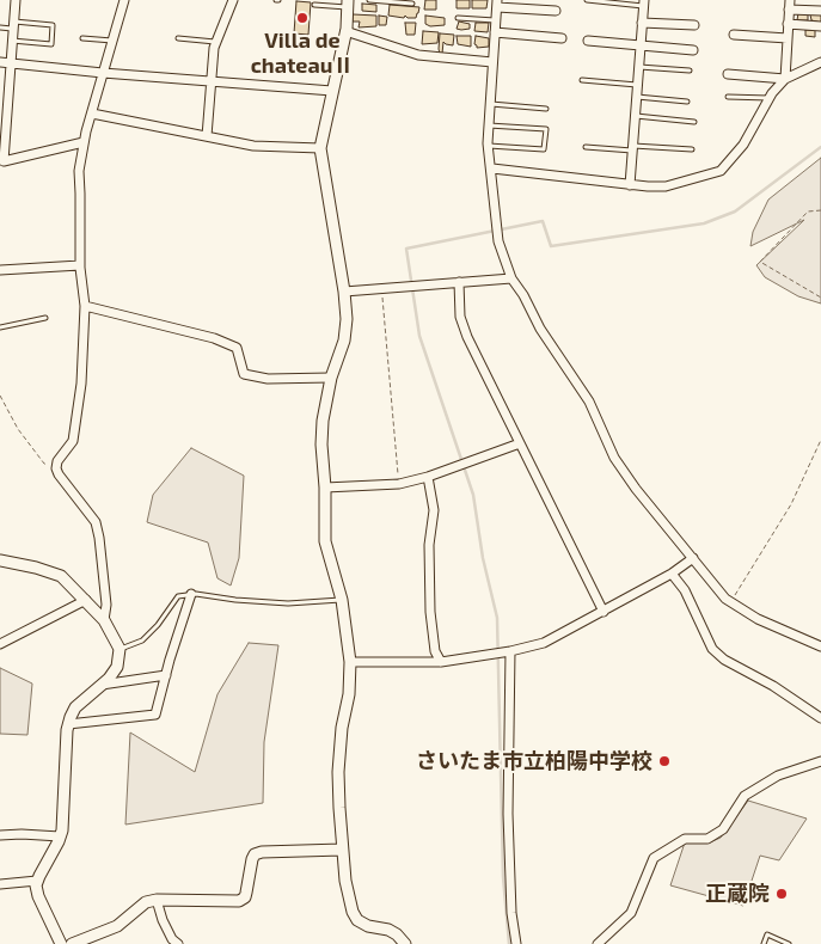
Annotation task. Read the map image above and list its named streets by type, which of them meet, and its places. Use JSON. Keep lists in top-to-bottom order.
{
  "places": ["Villa de chateauⅡ", "さいたま市立柏陽中学校", "正蔵院"]
}
